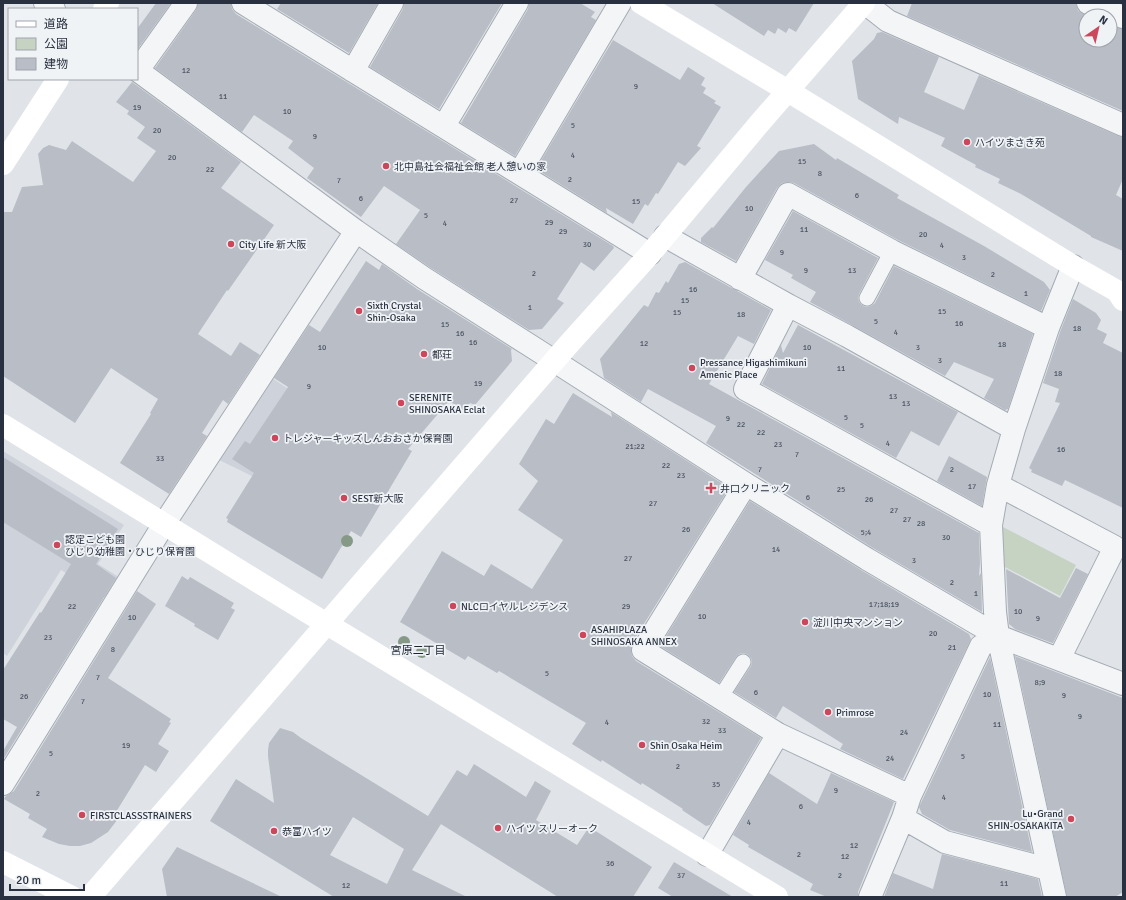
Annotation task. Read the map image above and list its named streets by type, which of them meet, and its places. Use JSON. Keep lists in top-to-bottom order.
{
  "districts": ["宮原二丁目"],
  "places": {
    "other": [
      "ハイツまさき苑",
      "北中島社会福祉会館 老人憩いの家",
      "City Life 新大阪",
      "Sixth Crystal Shin-Osaka",
      "都荘",
      "Pressance Higashimikuni Amenic Place",
      "SERENITE SHINOSAKA Eclat",
      "トレジャーキッズしんおおさか保育園",
      "SEST新大阪",
      "認定こども園 ひじり幼稚園・ひじり保育園",
      "NLCロイヤルレジデンス",
      "淀川中央マンション",
      "ASAHIPLAZA SHINOSAKA ANNEX",
      "Primrose",
      "Shin Osaka Heim",
      "FIRSTCLASSSTRAINERS",
      "Lu•Grand SHIN-OSAKAKITA",
      "ハイツ スリーオーク",
      "恭富ハイツ"
    ],
    "health": ["井口クリニック"]
  },
  "house_numbers": [
    "12",
    "9",
    "11",
    "19",
    "10",
    "5",
    "20",
    "9",
    "4",
    "20",
    "15",
    "22",
    "8",
    "2",
    "7",
    "6",
    "6",
    "27",
    "15",
    "10",
    "5",
    "29",
    "4",
    "11",
    "29",
    "20",
    "30",
    "4",
    "9",
    "3",
    "9",
    "13",
    "2",
    "2",
    "16",
    "1",
    "15",
    "1",
    "15",
    "15",
    "18",
    "5",
    "16",
    "15",
    "18",
    "4",
    "16",
    "16",
    "12",
    "18",
    "10",
    "10",
    "3",
    "3",
    "11",
    "18",
    "19",
    "9",
    "13",
    "13",
    "5",
    "9",
    "22",
    "5",
    "22",
    "4",
    "23",
    "21;22",
    "16",
    "7",
    "33",
    "22",
    "7",
    "2",
    "23",
    "17",
    "25",
    "6",
    "26",
    "27",
    "27",
    "27",
    "28",
    "26",
    "5;4",
    "30",
    "14",
    "27",
    "3",
    "2",
    "1",
    "17;18;19",
    "22",
    "29",
    "10",
    "10",
    "10",
    "9",
    "20",
    "23",
    "21",
    "8",
    "5",
    "7",
    "8;9",
    "6",
    "10",
    "9",
    "26",
    "7",
    "9",
    "32",
    "4",
    "11",
    "33",
    "24",
    "19",
    "5",
    "5",
    "24",
    "2",
    "35",
    "9",
    "2",
    "4",
    "6",
    "4",
    "12",
    "2",
    "12",
    "36",
    "37",
    "2",
    "11",
    "12"
  ],
  "legend": ["道路", "公園", "建物"],
  "scale_bar": "20 m",
  "north": "top right"
}
